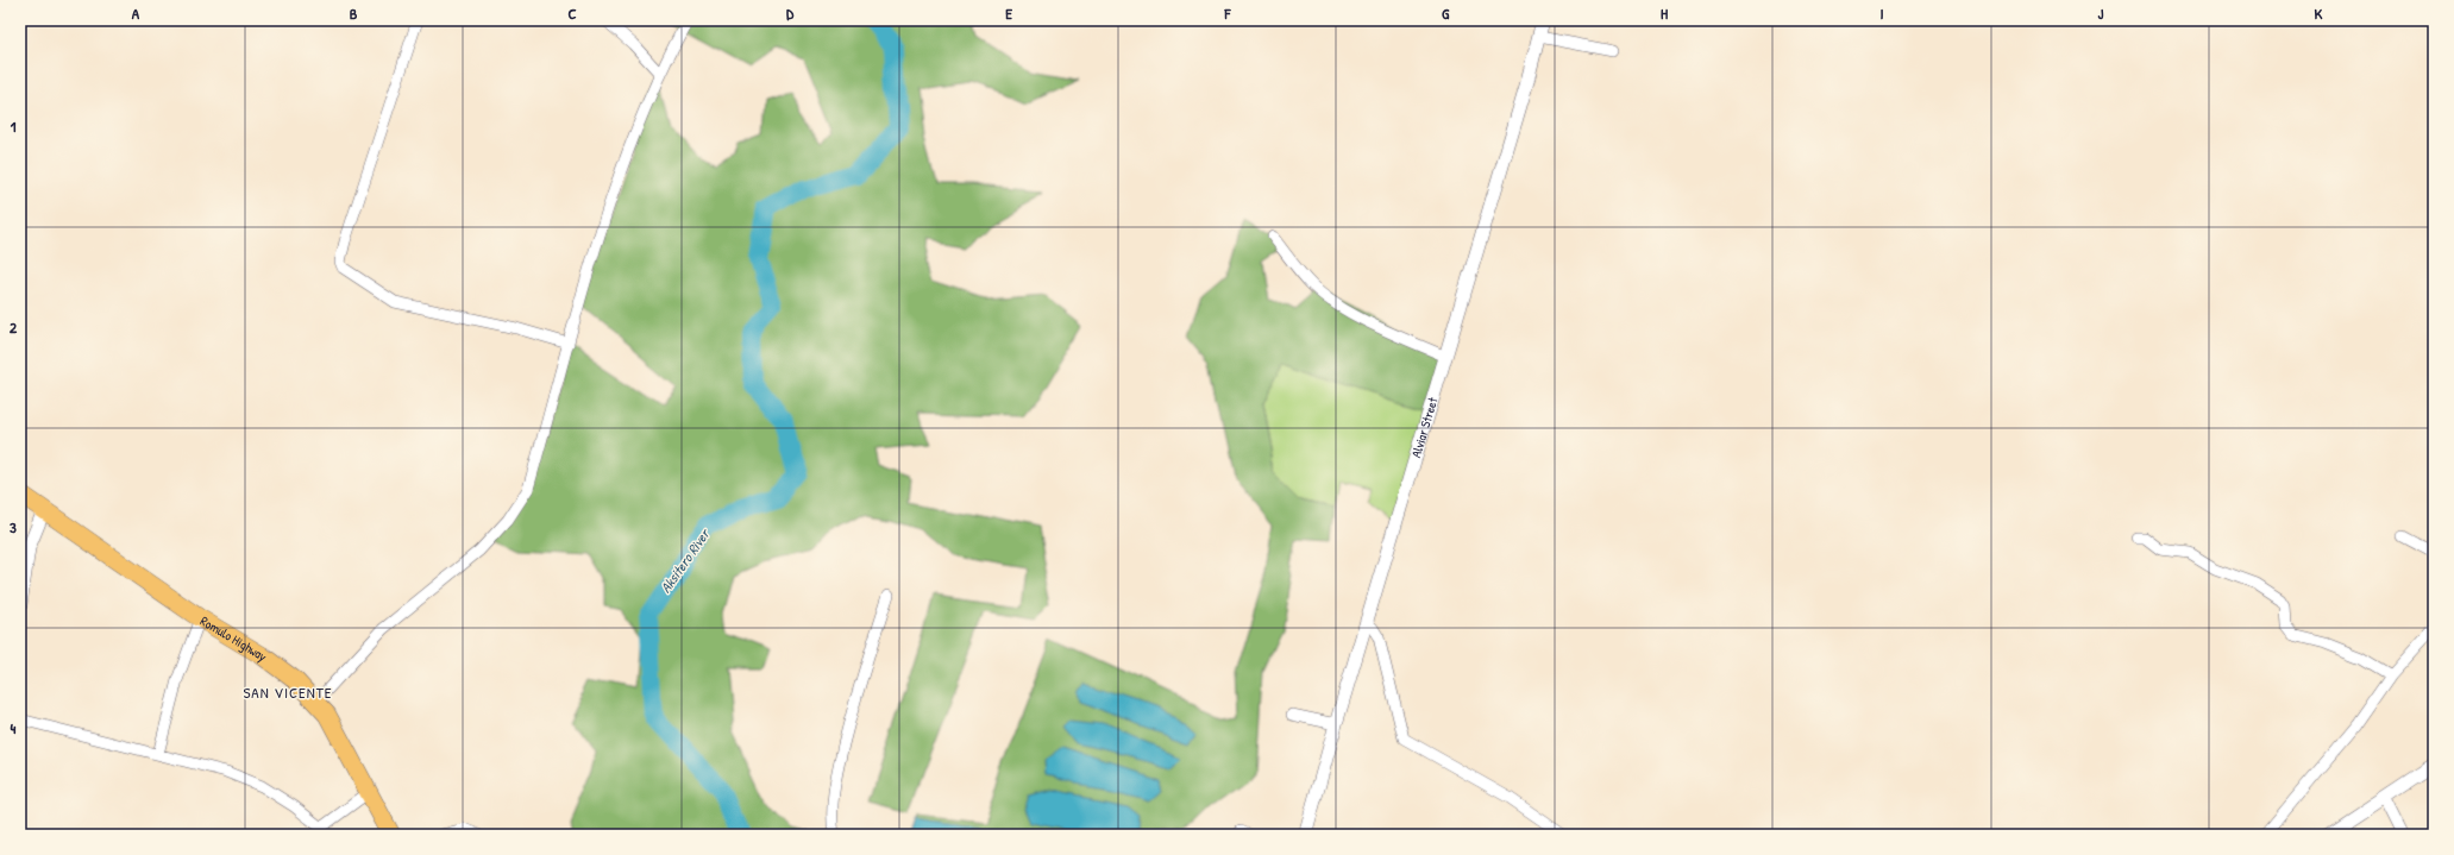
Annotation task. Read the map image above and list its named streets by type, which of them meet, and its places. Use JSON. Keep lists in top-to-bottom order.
{
  "streets": {
    "highway": ["Romulo Highway"],
    "street": ["Alviar Street"]
  },
  "districts": ["SAN VICENTE"],
  "water": ["Aksitero River"],
  "grid": {
    "columns": [
      "A",
      "B",
      "C",
      "D",
      "E",
      "F",
      "G",
      "H",
      "I",
      "J",
      "K"
    ],
    "rows": [
      "1",
      "2",
      "3",
      "4"
    ]
  }
}
